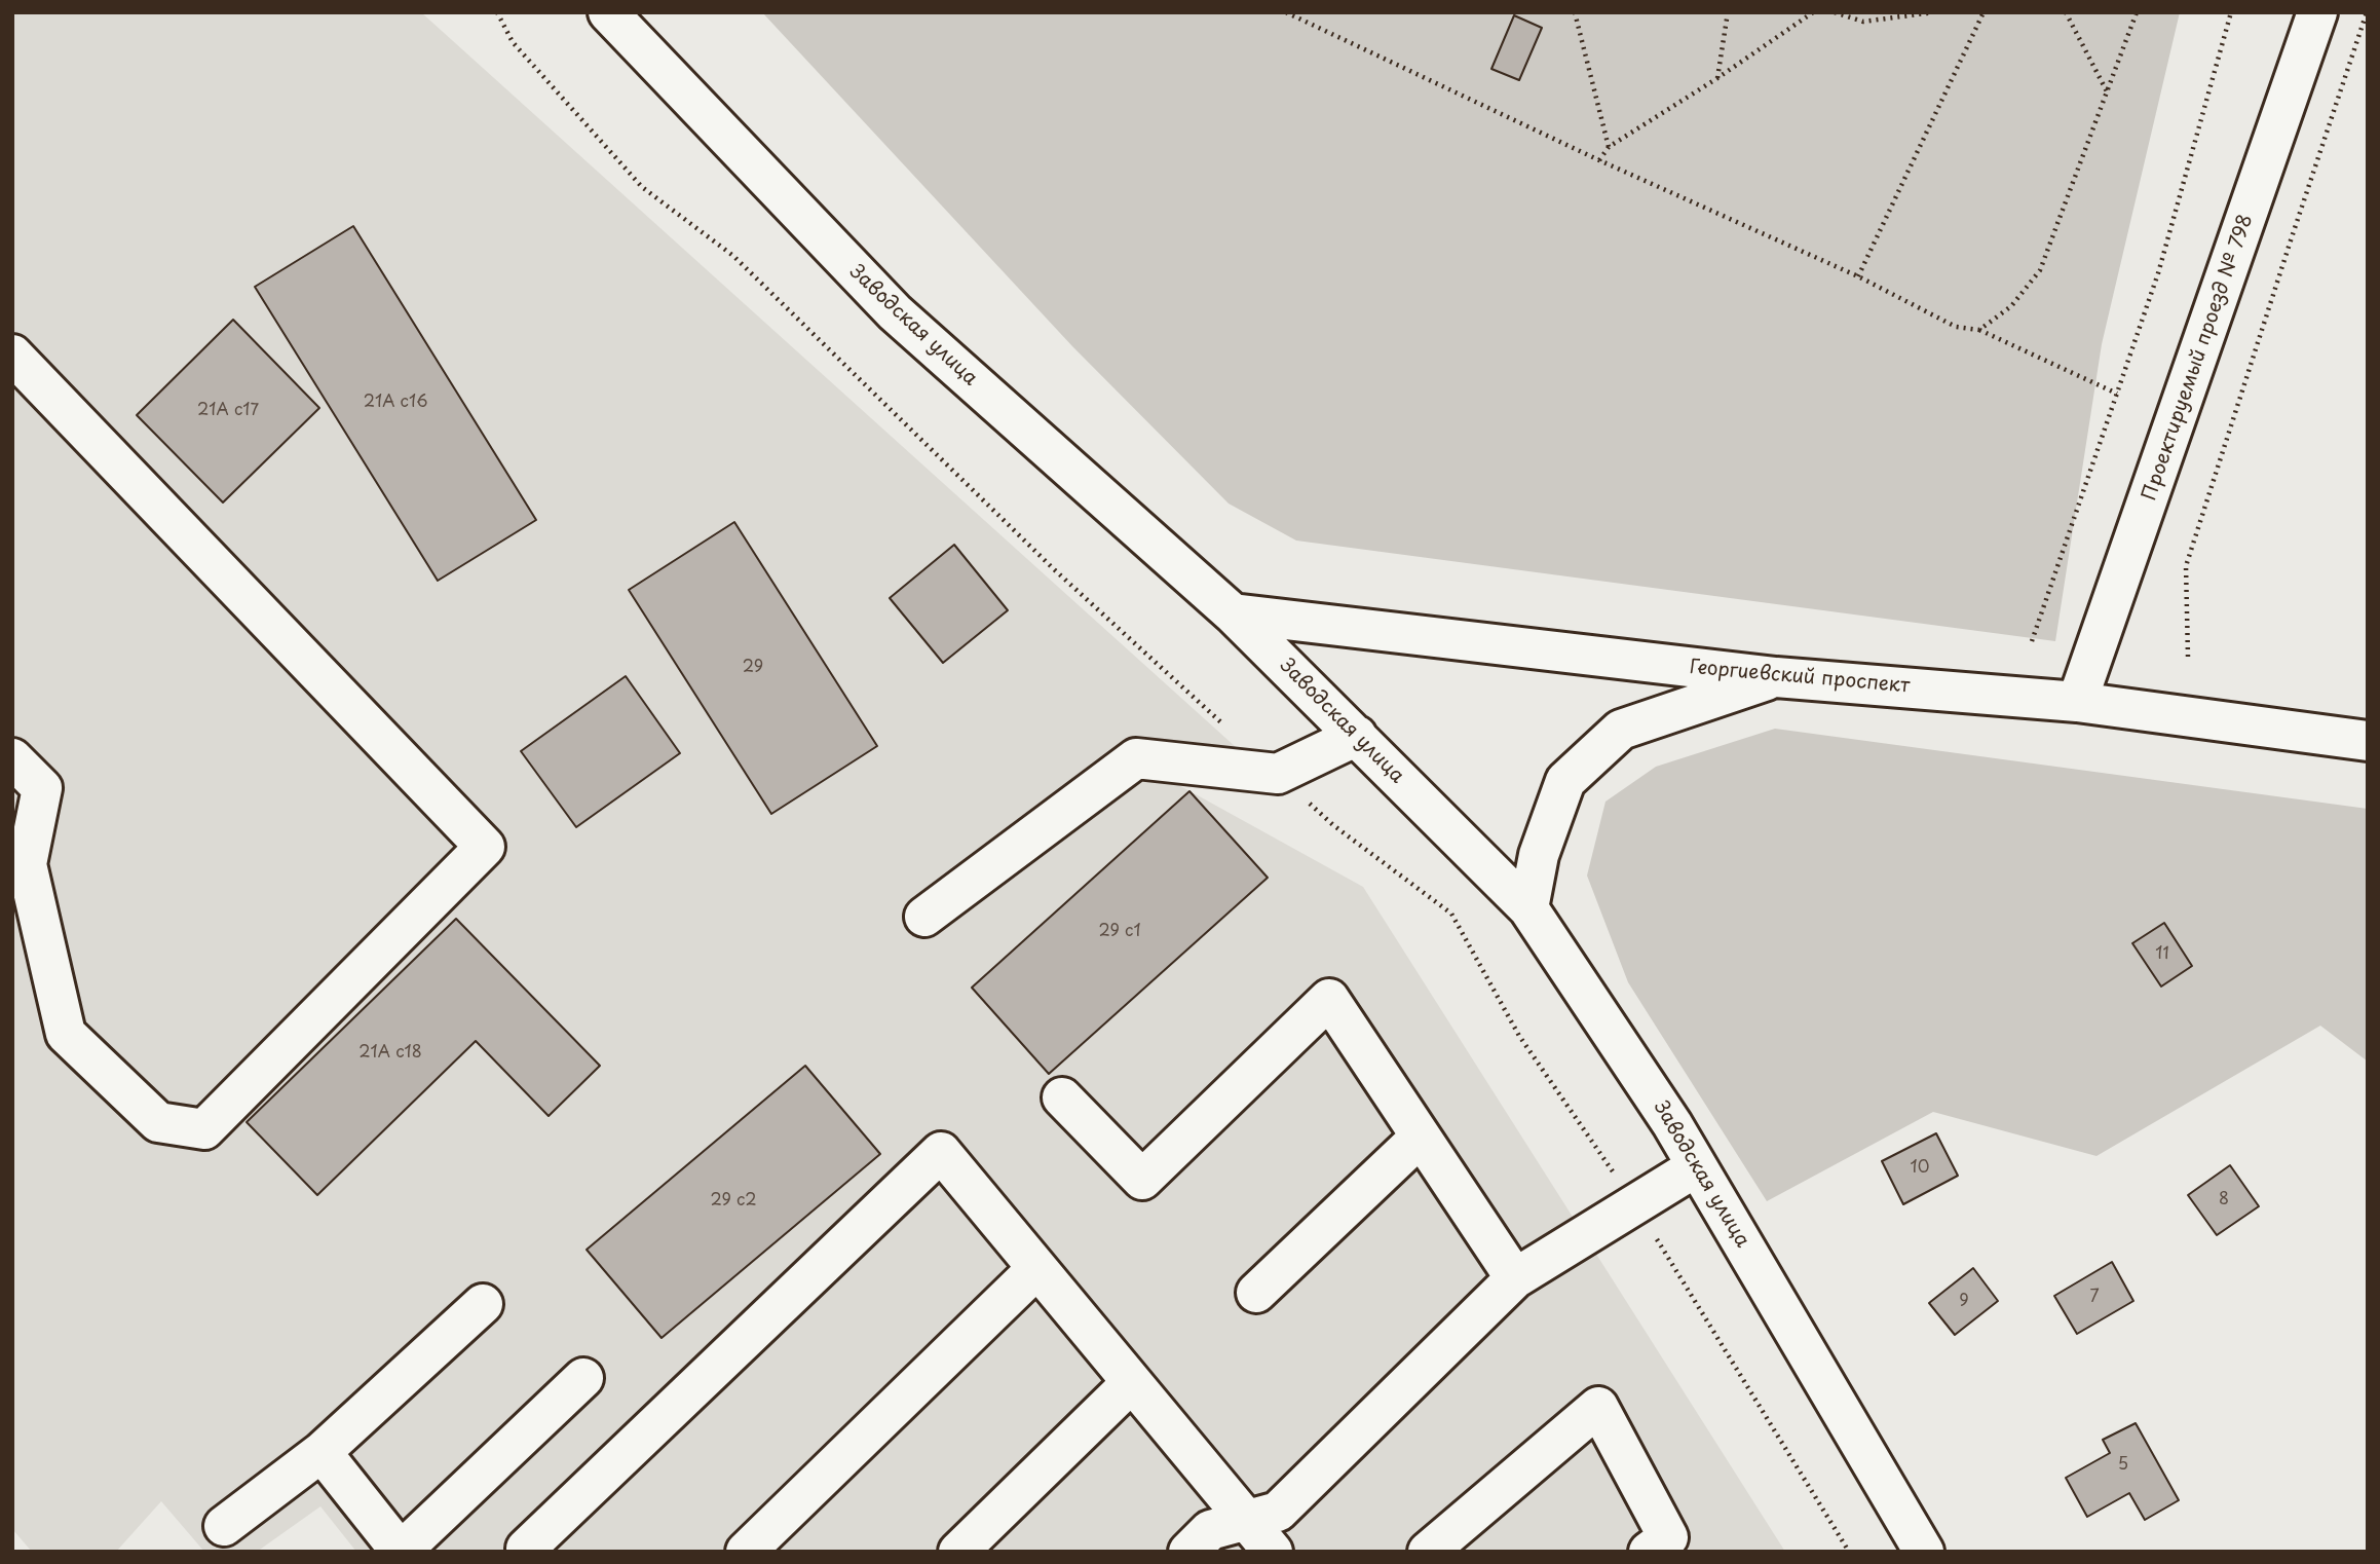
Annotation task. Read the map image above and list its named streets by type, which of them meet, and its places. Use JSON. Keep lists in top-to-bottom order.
{
  "streets": {
    "street": ["Заводская улица", "Проектируемый проезд № 798", "Георгиевский проспект"]
  },
  "crossings": [
    ["Заводская улица", "Георгиевский проспект"],
    ["Проектируемый проезд № 798", "Георгиевский проспект"]
  ],
  "house_numbers": [
    "21А с16",
    "21А с17",
    "29",
    "29 с1",
    "11",
    "21А с18",
    "10",
    "8",
    "29 с2",
    "7",
    "9",
    "5"
  ]
}
